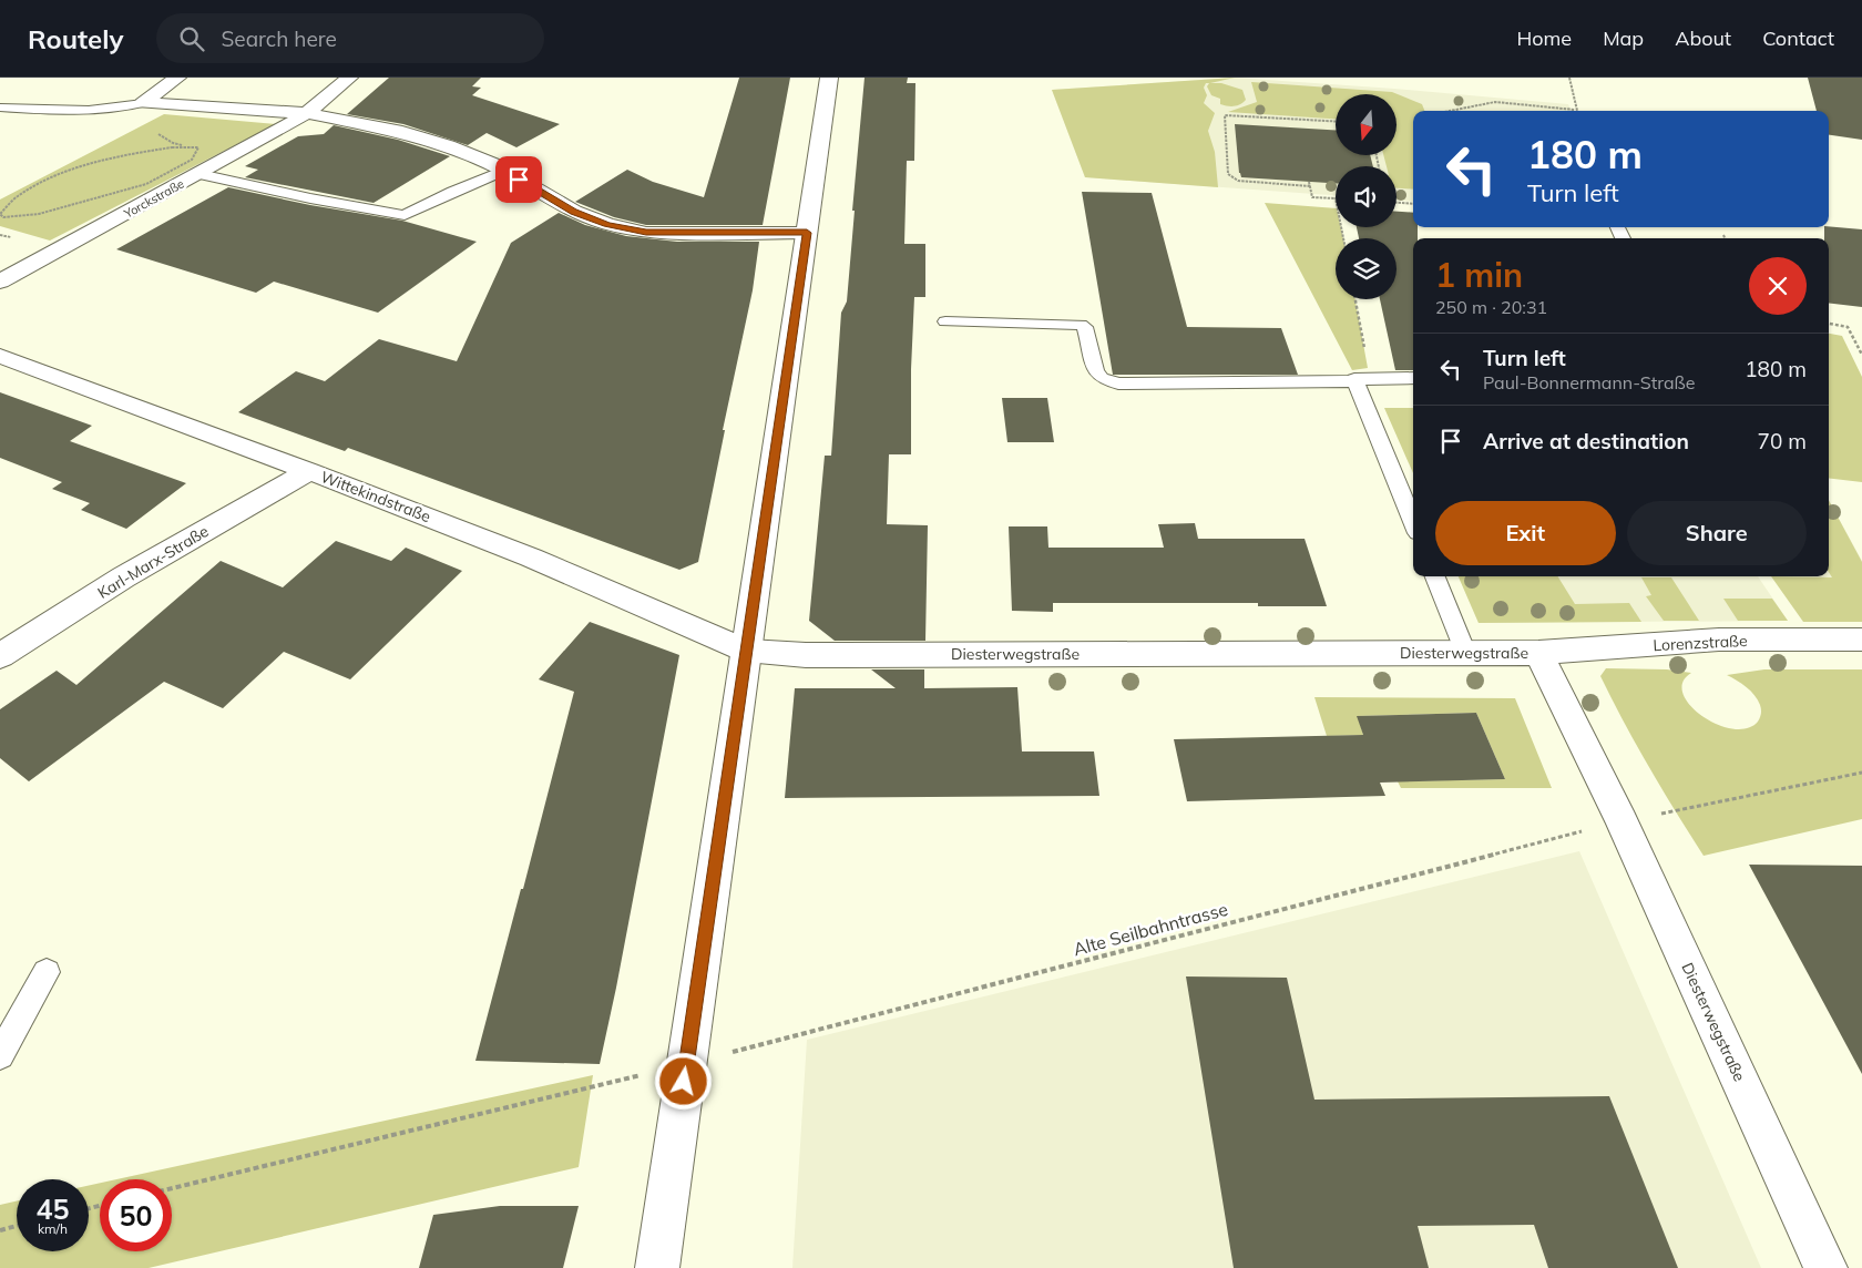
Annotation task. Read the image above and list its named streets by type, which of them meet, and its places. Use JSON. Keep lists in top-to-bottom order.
{
  "streets": {
    "street": [
      "Yorckstraße",
      "Wittekindstraße",
      "Karl-Marx-Straße",
      "Lorenzstraße",
      "Diesterwegstraße"
    ],
    "path": ["Alte Seilbahntrasse"]
  },
  "crossings": [
    ["Wittekindstraße", "Karl-Marx-Straße"],
    ["Wittekindstraße", "Diesterwegstraße"],
    ["Lorenzstraße", "Diesterwegstraße"],
    ["Diesterwegstraße", "Alte Seilbahntrasse"]
  ],
  "north": "bottom",
  "page": {
    "header": "Routely",
    "search": "Search here",
    "nav": [
      "Home",
      "Map",
      "About",
      "Contact"
    ],
    "turn": ["180 m", "Turn left"],
    "heading": ["1 min", "250 m · 20:31"],
    "list": [
      {
        "name": "Turn left",
        "note": "Paul-Bonnermann-Straße",
        "value": "180 m"
      },
      {
        "name": "Arrive at destination",
        "value": "70 m"
      }
    ],
    "buttons": ["Exit", "Share"],
    "speed": "45 km/h",
    "limit": "50"
  }
}
